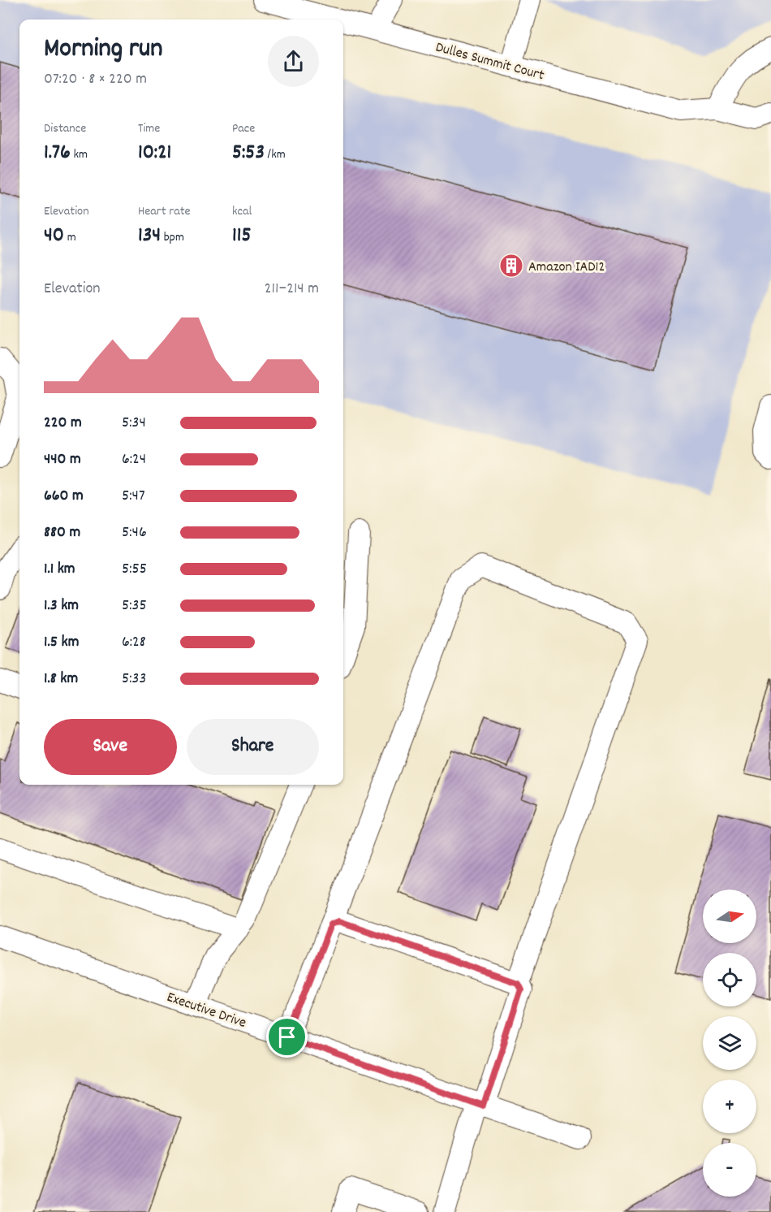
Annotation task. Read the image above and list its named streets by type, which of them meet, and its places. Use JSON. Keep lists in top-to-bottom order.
{
  "streets": {
    "street": ["Dulles Summit Court", "Executive Drive"]
  },
  "places": {
    "building": ["Amazon IAD12"]
  },
  "north": "right",
  "page": {
    "heading": ["Morning run", "07:20 · 8 × 220 m"],
    "stats": [
      ["Distance", "1.76 km"],
      ["Time", "10:21"],
      ["Pace", "5:53 /km"],
      ["Elevation", "40 m"],
      ["Heart rate", "134 bpm"],
      ["kcal", "115"]
    ],
    "chart": ["Elevation", "211–214 m"],
    "list": [
      {
        "name": "220 m",
        "note": "5:34"
      },
      {
        "name": "440 m",
        "note": "6:24"
      },
      {
        "name": "660 m",
        "note": "5:47"
      },
      {
        "name": "880 m",
        "note": "5:46"
      },
      {
        "name": "1.1 km",
        "note": "5:55"
      },
      {
        "name": "1.3 km",
        "note": "5:35"
      },
      {
        "name": "1.5 km",
        "note": "6:28"
      },
      {
        "name": "1.8 km",
        "note": "5:33"
      }
    ],
    "buttons": ["Save", "Share"],
    "map_buttons": ["+", "−"]
  }
}
